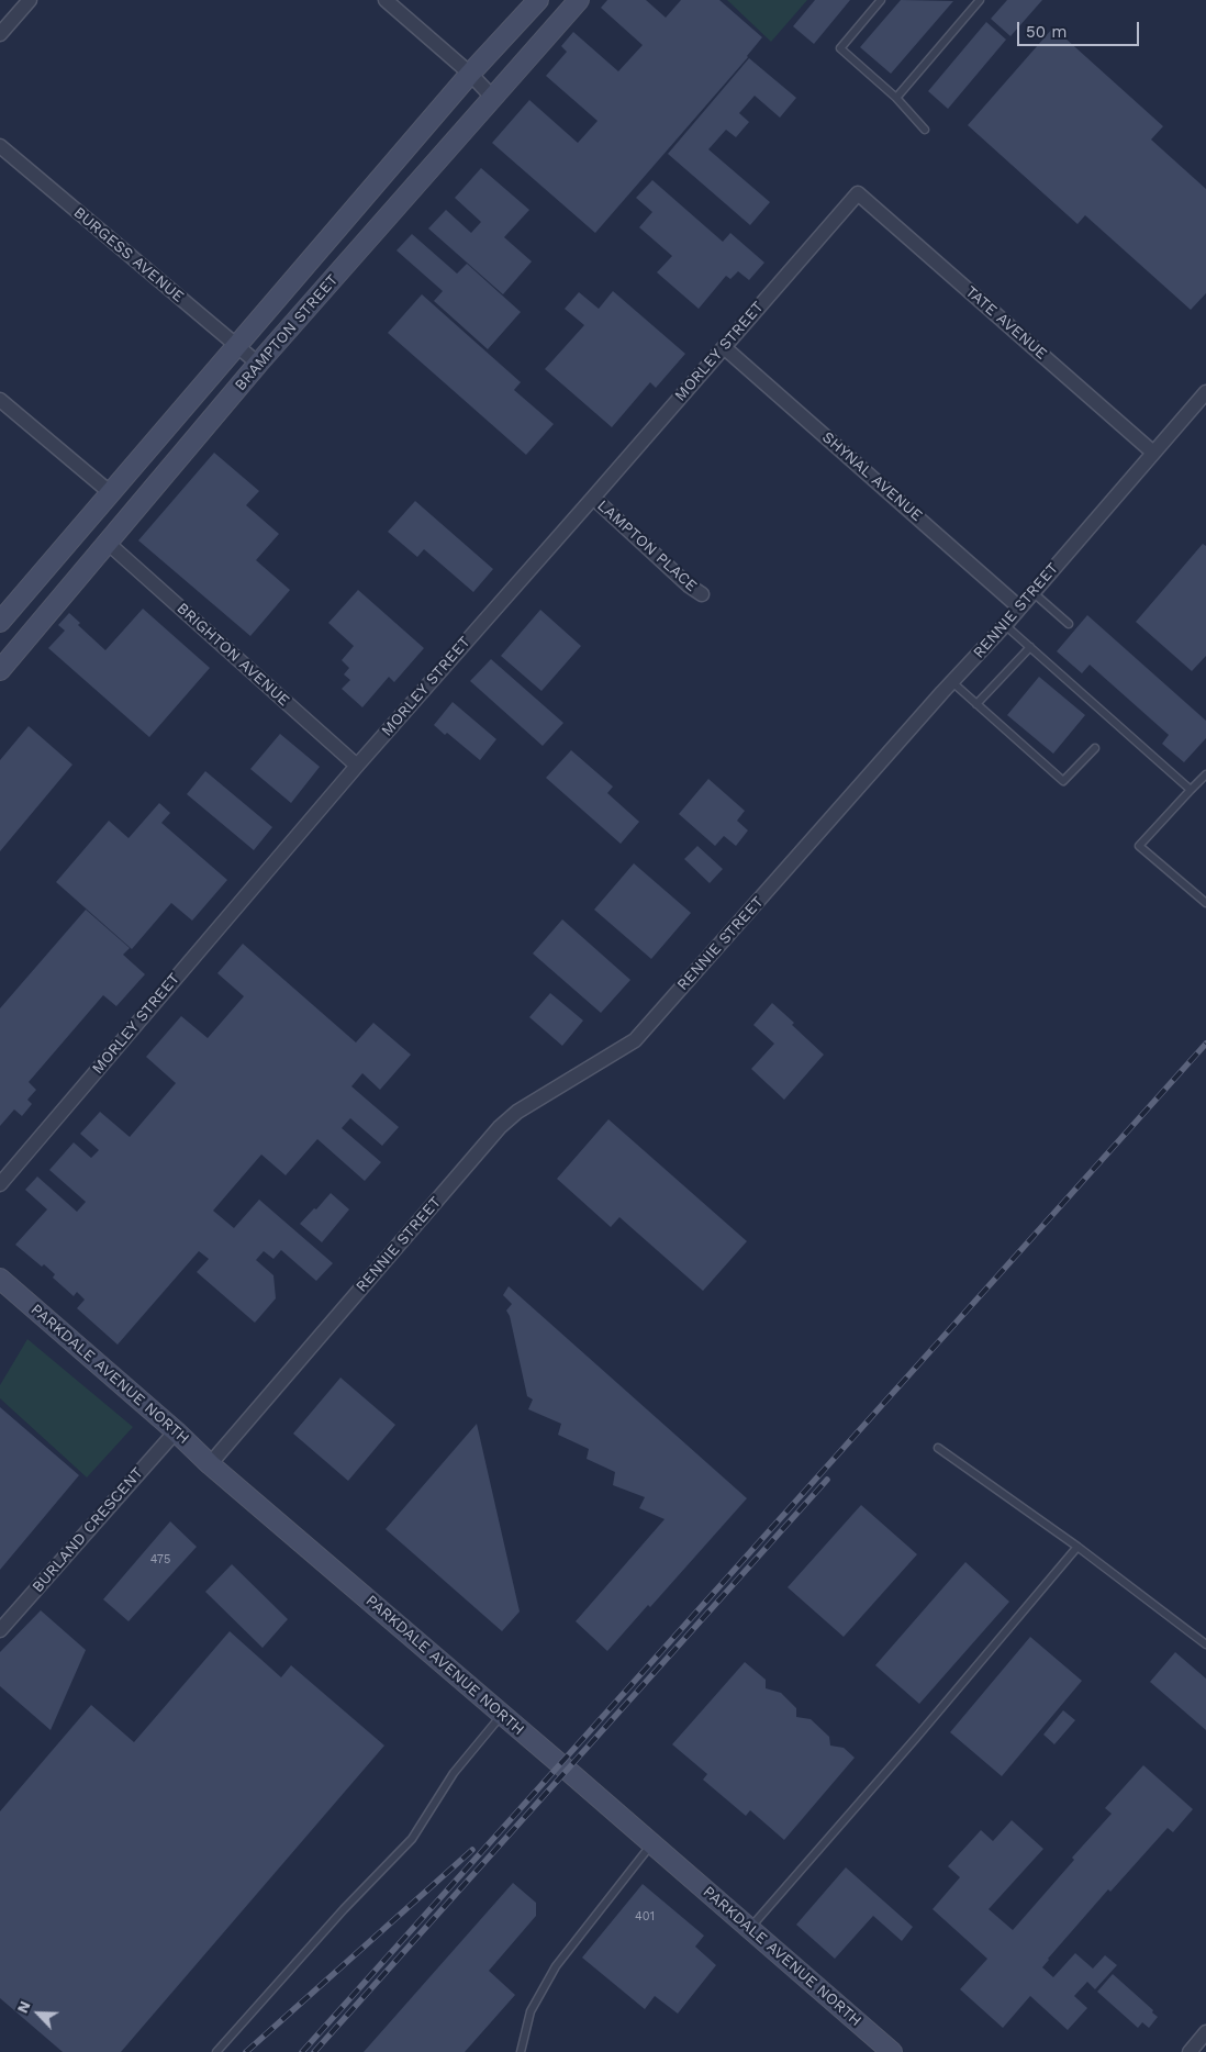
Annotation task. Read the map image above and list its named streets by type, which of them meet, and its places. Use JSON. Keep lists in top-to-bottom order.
{
  "streets": {
    "street": [
      "BURGESS AVENUE",
      "TATE AVENUE",
      "BRAMPTON STREET",
      "MORLEY STREET",
      "SHYNAL AVENUE",
      "LAMPTON PLACE",
      "RENNIE STREET",
      "BRIGHTON AVENUE",
      "PARKDALE AVENUE NORTH",
      "BURLAND CRESCENT"
    ]
  },
  "crossings": [
    ["BURGESS AVENUE", "BRAMPTON STREET"],
    ["TATE AVENUE", "MORLEY STREET"],
    ["TATE AVENUE", "RENNIE STREET"],
    ["BRAMPTON STREET", "BRIGHTON AVENUE"],
    ["MORLEY STREET", "SHYNAL AVENUE"],
    ["MORLEY STREET", "LAMPTON PLACE"],
    ["MORLEY STREET", "BRIGHTON AVENUE"],
    ["SHYNAL AVENUE", "RENNIE STREET"],
    ["RENNIE STREET", "PARKDALE AVENUE NORTH"],
    ["PARKDALE AVENUE NORTH", "BURLAND CRESCENT"]
  ],
  "house_numbers": ["475", "401"],
  "scale_bar": "50 m",
  "north": "top left"
}
